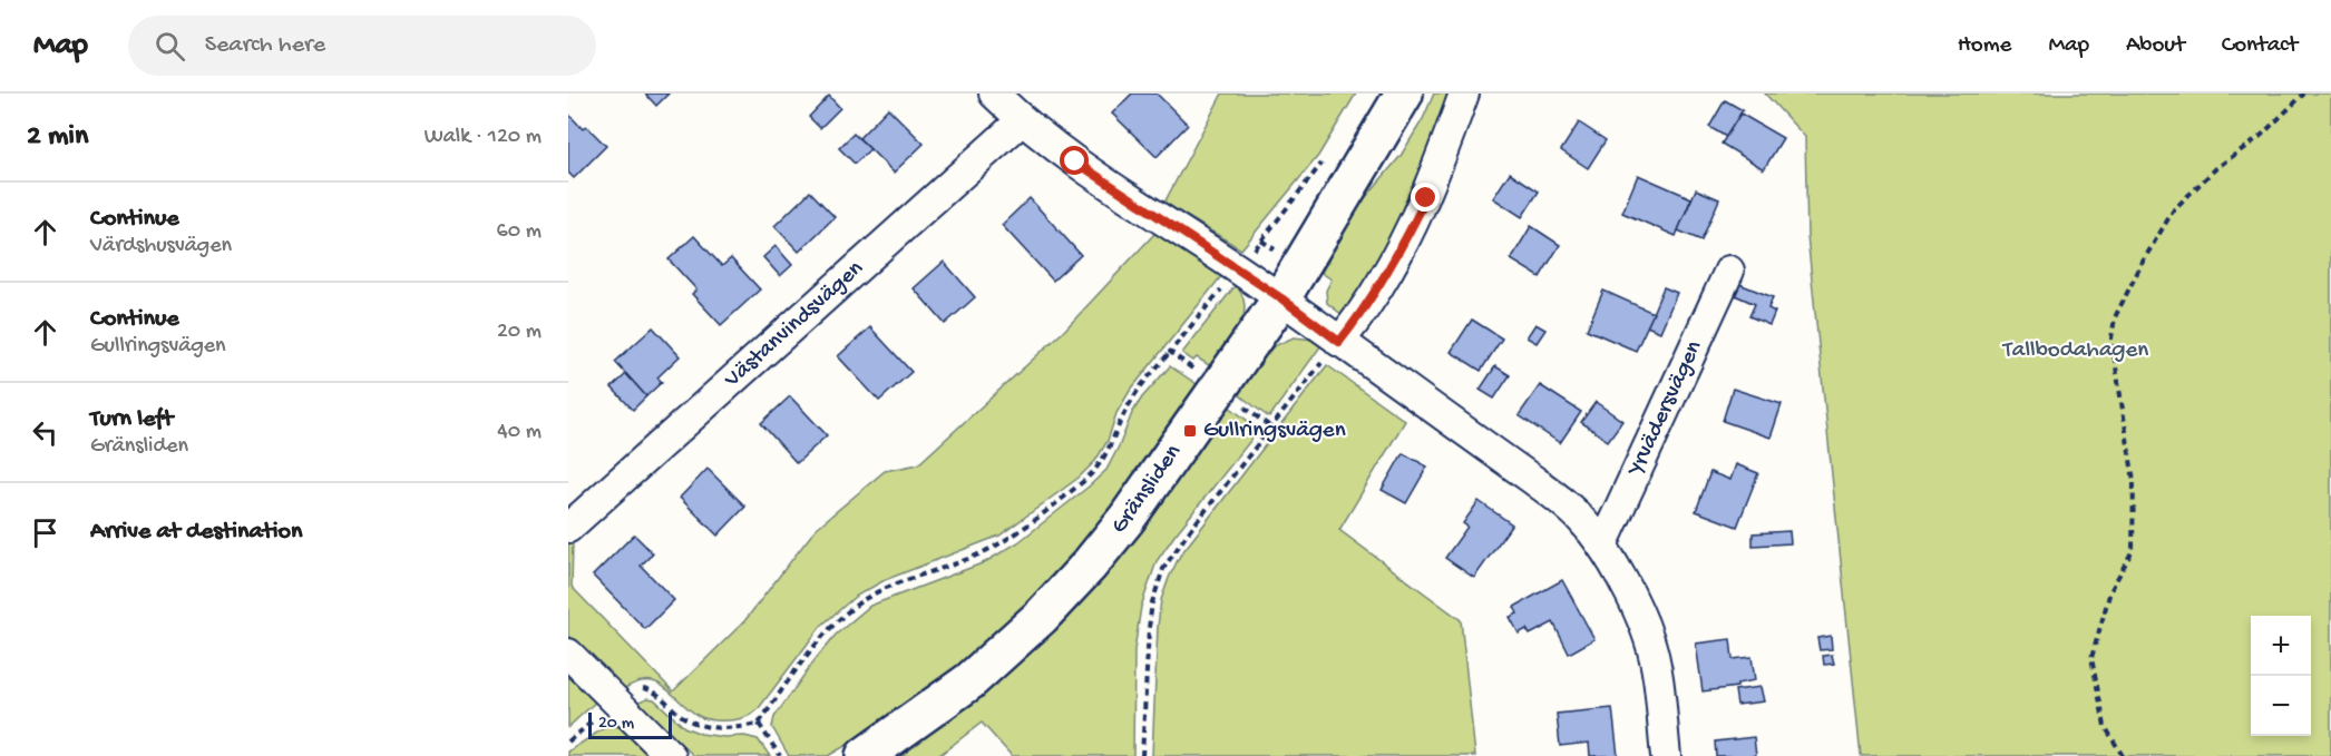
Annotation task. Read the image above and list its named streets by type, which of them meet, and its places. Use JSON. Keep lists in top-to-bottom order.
{
  "streets": {
    "street": ["Västanvindsvägen", "Yrvädersvägen", "Gränsliden"]
  },
  "parks": ["Tallbodahagen"],
  "places": {
    "transit": ["Gullringsvägen"]
  },
  "scale_bar": "20 m",
  "page": {
    "header": "Map",
    "search": "Search here",
    "nav": [
      "Home",
      "Map",
      "About",
      "Contact"
    ],
    "heading": ["2 min", "Walk · 120 m"],
    "list": [
      ["Continue", "Värdshusvägen", "60 m"],
      ["Continue", "Gullringsvägen", "20 m"],
      ["Turn left", "Gränsliden", "40 m"],
      "Arrive at destination"
    ],
    "map_buttons": ["+", "−"],
    "scale": "20 m"
  }
}
